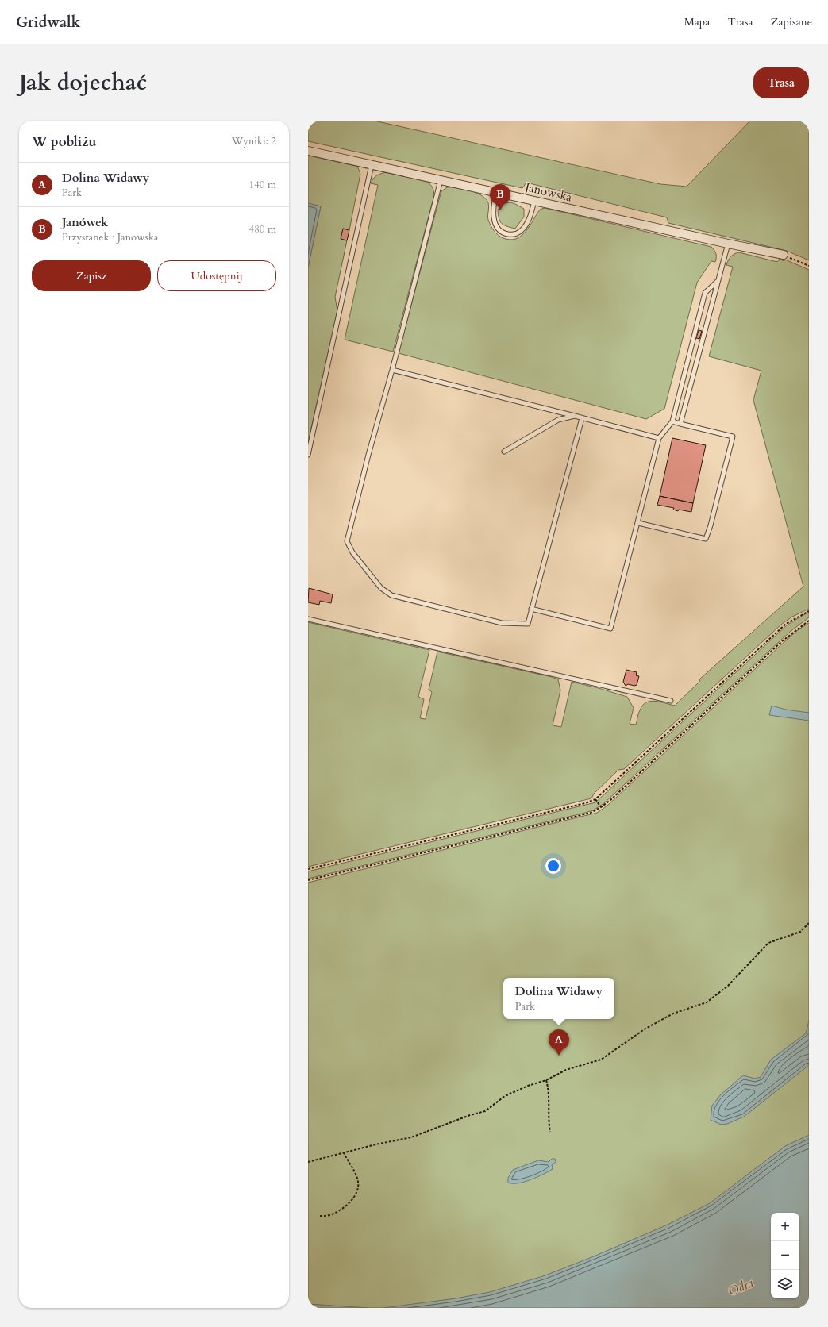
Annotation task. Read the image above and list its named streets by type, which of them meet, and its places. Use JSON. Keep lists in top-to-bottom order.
{
  "streets": {
    "street": ["Janowska"]
  },
  "water": ["Odra"],
  "page": {
    "header": "Gridwalk",
    "nav": ["Mapa", "Trasa", "Zapisane"],
    "title": "Jak dojechać",
    "buttons": [
      "Trasa",
      ["Zapisz", "Udostępnij"]
    ],
    "heading": ["W pobliżu", "Wyniki: 2"],
    "list": [
      {
        "mark": "A",
        "name": "Dolina Widawy",
        "note": "Park",
        "value": "140 m"
      },
      {
        "mark": "B",
        "name": "Janówek",
        "note": "Przystanek · Janowska",
        "value": "480 m"
      }
    ],
    "pins": ["B", "A"],
    "popup": ["Dolina Widawy", "Park"],
    "map_buttons": ["+", "−"]
  }
}
